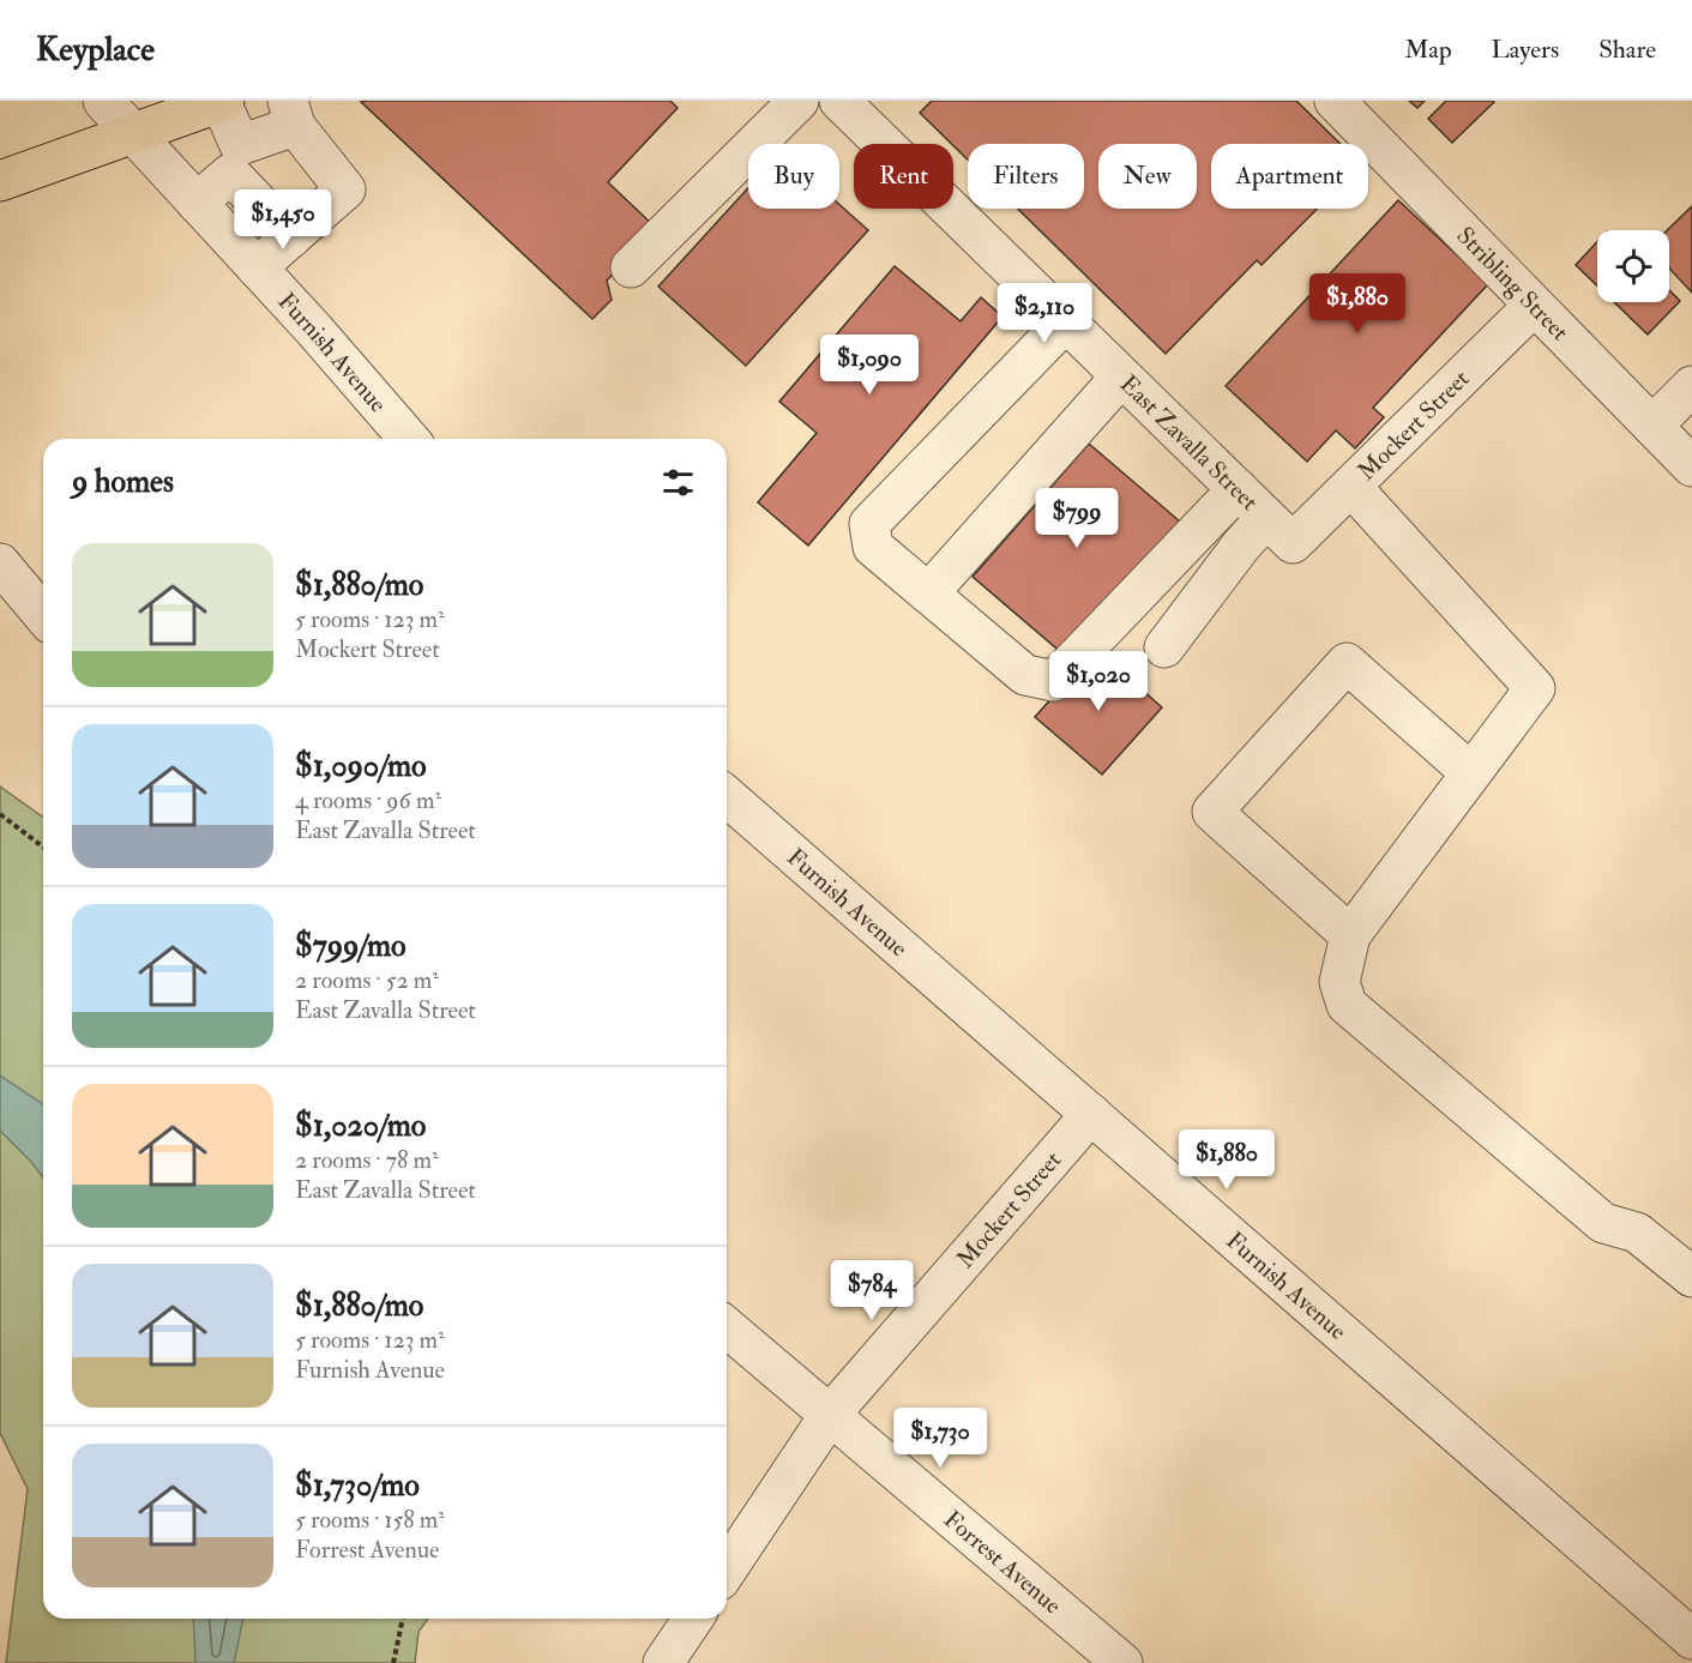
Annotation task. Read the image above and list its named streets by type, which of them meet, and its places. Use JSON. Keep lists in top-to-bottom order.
{
  "streets": {
    "street": [
      "Stribling Street",
      "Furnish Avenue",
      "Mockert Street",
      "East Zavalla Street",
      "Forrest Avenue"
    ]
  },
  "crossings": [
    ["Stribling Street", "Mockert Street"],
    ["Furnish Avenue", "Mockert Street"],
    ["Mockert Street", "East Zavalla Street"],
    ["Mockert Street", "Forrest Avenue"]
  ],
  "page": {
    "header": "Keyplace",
    "nav": ["Map", "Layers", "Share"],
    "chip": [
      "Buy",
      "Rent",
      "Filters",
      "New",
      "Apartment"
    ],
    "price": [
      "$1,450",
      "$1,880",
      "$2,110",
      "$1,090",
      "$799",
      "$1,020",
      "$1,880",
      "$784",
      "$1,730"
    ],
    "heading": "9 homes",
    "list": [
      {
        "name": "$1,880/mo",
        "note": "5 rooms · 123 m² · Mockert Street"
      },
      {
        "name": "$1,090/mo",
        "note": "4 rooms · 96 m² · East Zavalla Street"
      },
      {
        "name": "$799/mo",
        "note": "2 rooms · 52 m² · East Zavalla Street"
      },
      {
        "name": "$1,020/mo",
        "note": "2 rooms · 78 m² · East Zavalla Street"
      },
      {
        "name": "$1,880/mo",
        "note": "5 rooms · 123 m² · Furnish Avenue"
      },
      {
        "name": "$1,730/mo",
        "note": "5 rooms · 158 m² · Forrest Avenue"
      }
    ]
  }
}
